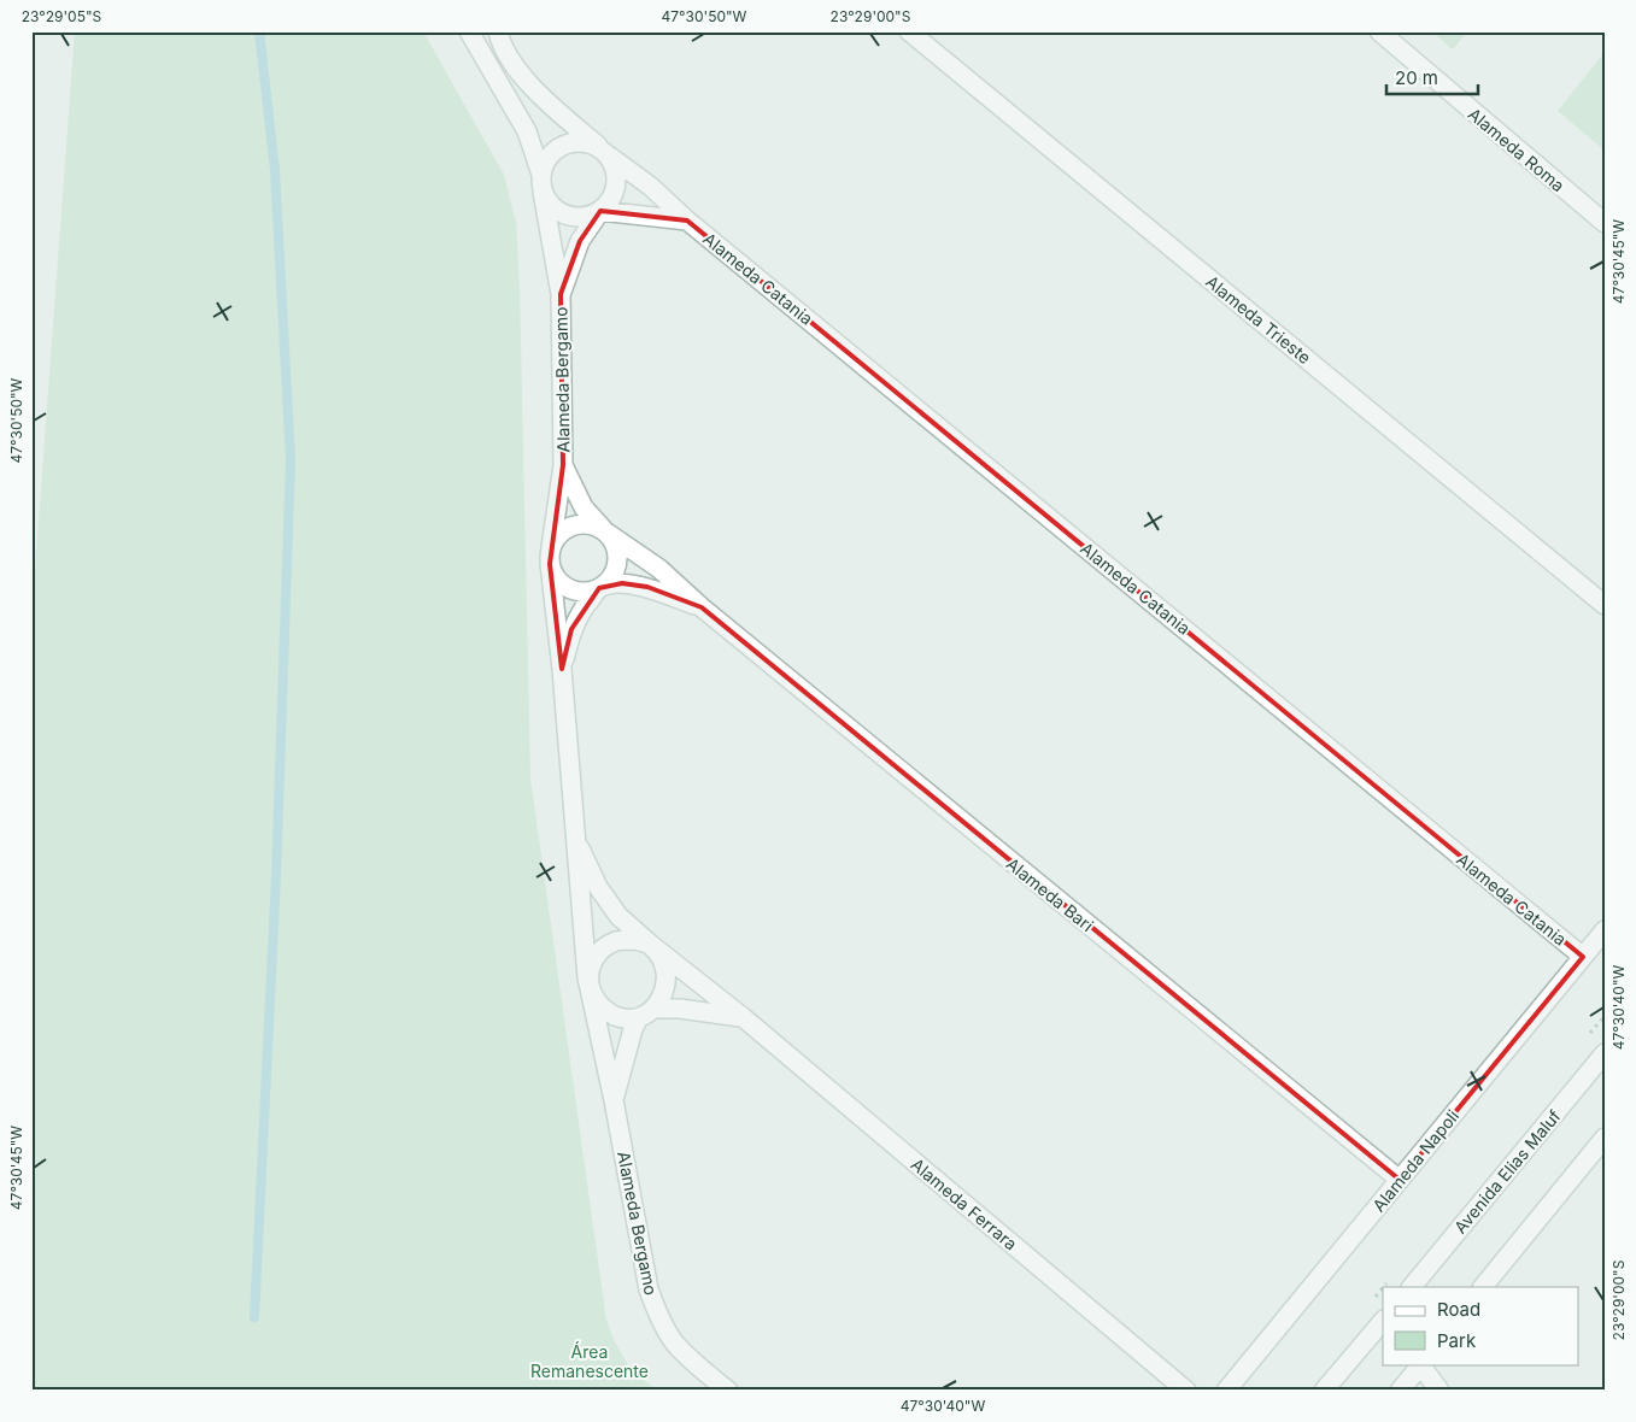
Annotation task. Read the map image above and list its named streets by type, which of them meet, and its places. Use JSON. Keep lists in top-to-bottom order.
{
  "streets": {
    "street": [
      "Alameda Roma",
      "Alameda Catania",
      "Alameda Trieste",
      "Alameda Bergamo",
      "Alameda Bari",
      "Alameda Napoli",
      "Avenida Elias Maluf",
      "Alameda Ferrara"
    ]
  },
  "crossings": [
    ["Alameda Catania", "Alameda Bergamo"],
    ["Alameda Catania", "Alameda Napoli"],
    ["Alameda Bergamo", "Alameda Bari"],
    ["Alameda Bergamo", "Alameda Ferrara"],
    ["Alameda Bari", "Alameda Napoli"]
  ],
  "parks": ["Área Remanescente"],
  "legend": ["Road", "Park"],
  "scale_bar": "20 m",
  "coordinates": [
    "23°29'05\"S",
    "47°30'50\"W",
    "23°29'00\"S",
    "47°30'45\"W",
    "47°30'40\"W"
  ]
}
